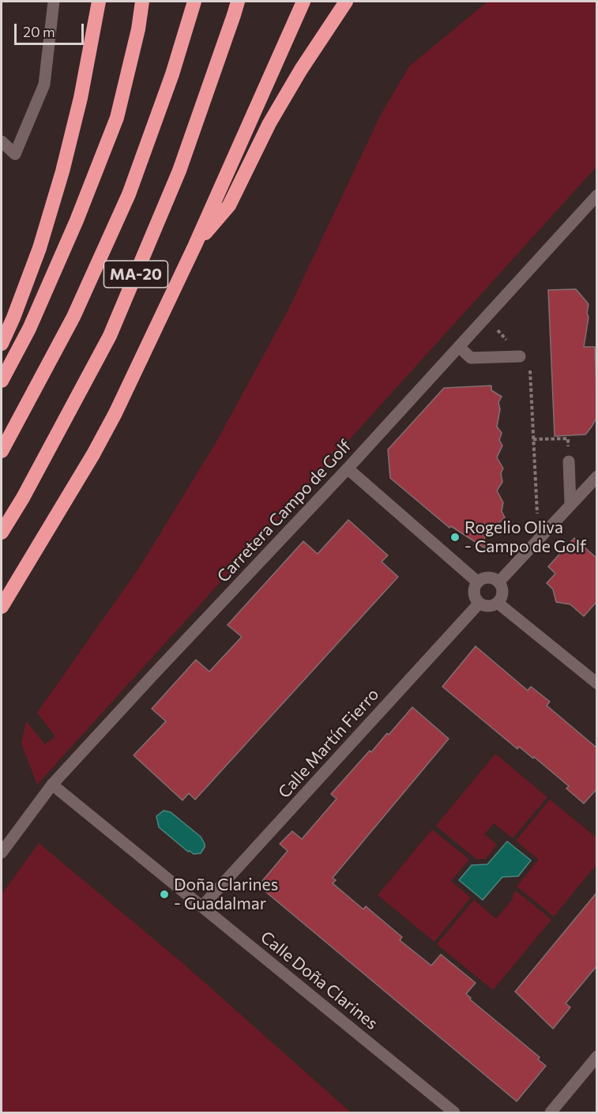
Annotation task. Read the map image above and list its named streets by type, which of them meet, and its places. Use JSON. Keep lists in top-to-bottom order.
{
  "streets": {
    "highway": ["MA-20"],
    "street": ["Carretera Campo de Golf", "Calle Martín Fierro", "Calle Doña Clarines"]
  },
  "crossings": [
    ["Carretera Campo de Golf", "Calle Doña Clarines"],
    ["Calle Martín Fierro", "Calle Doña Clarines"]
  ],
  "places": ["Rogelio Oliva - Campo de Golf", "Doña Clarines - Guadalmar"],
  "scale_bar": "20 m"
}
